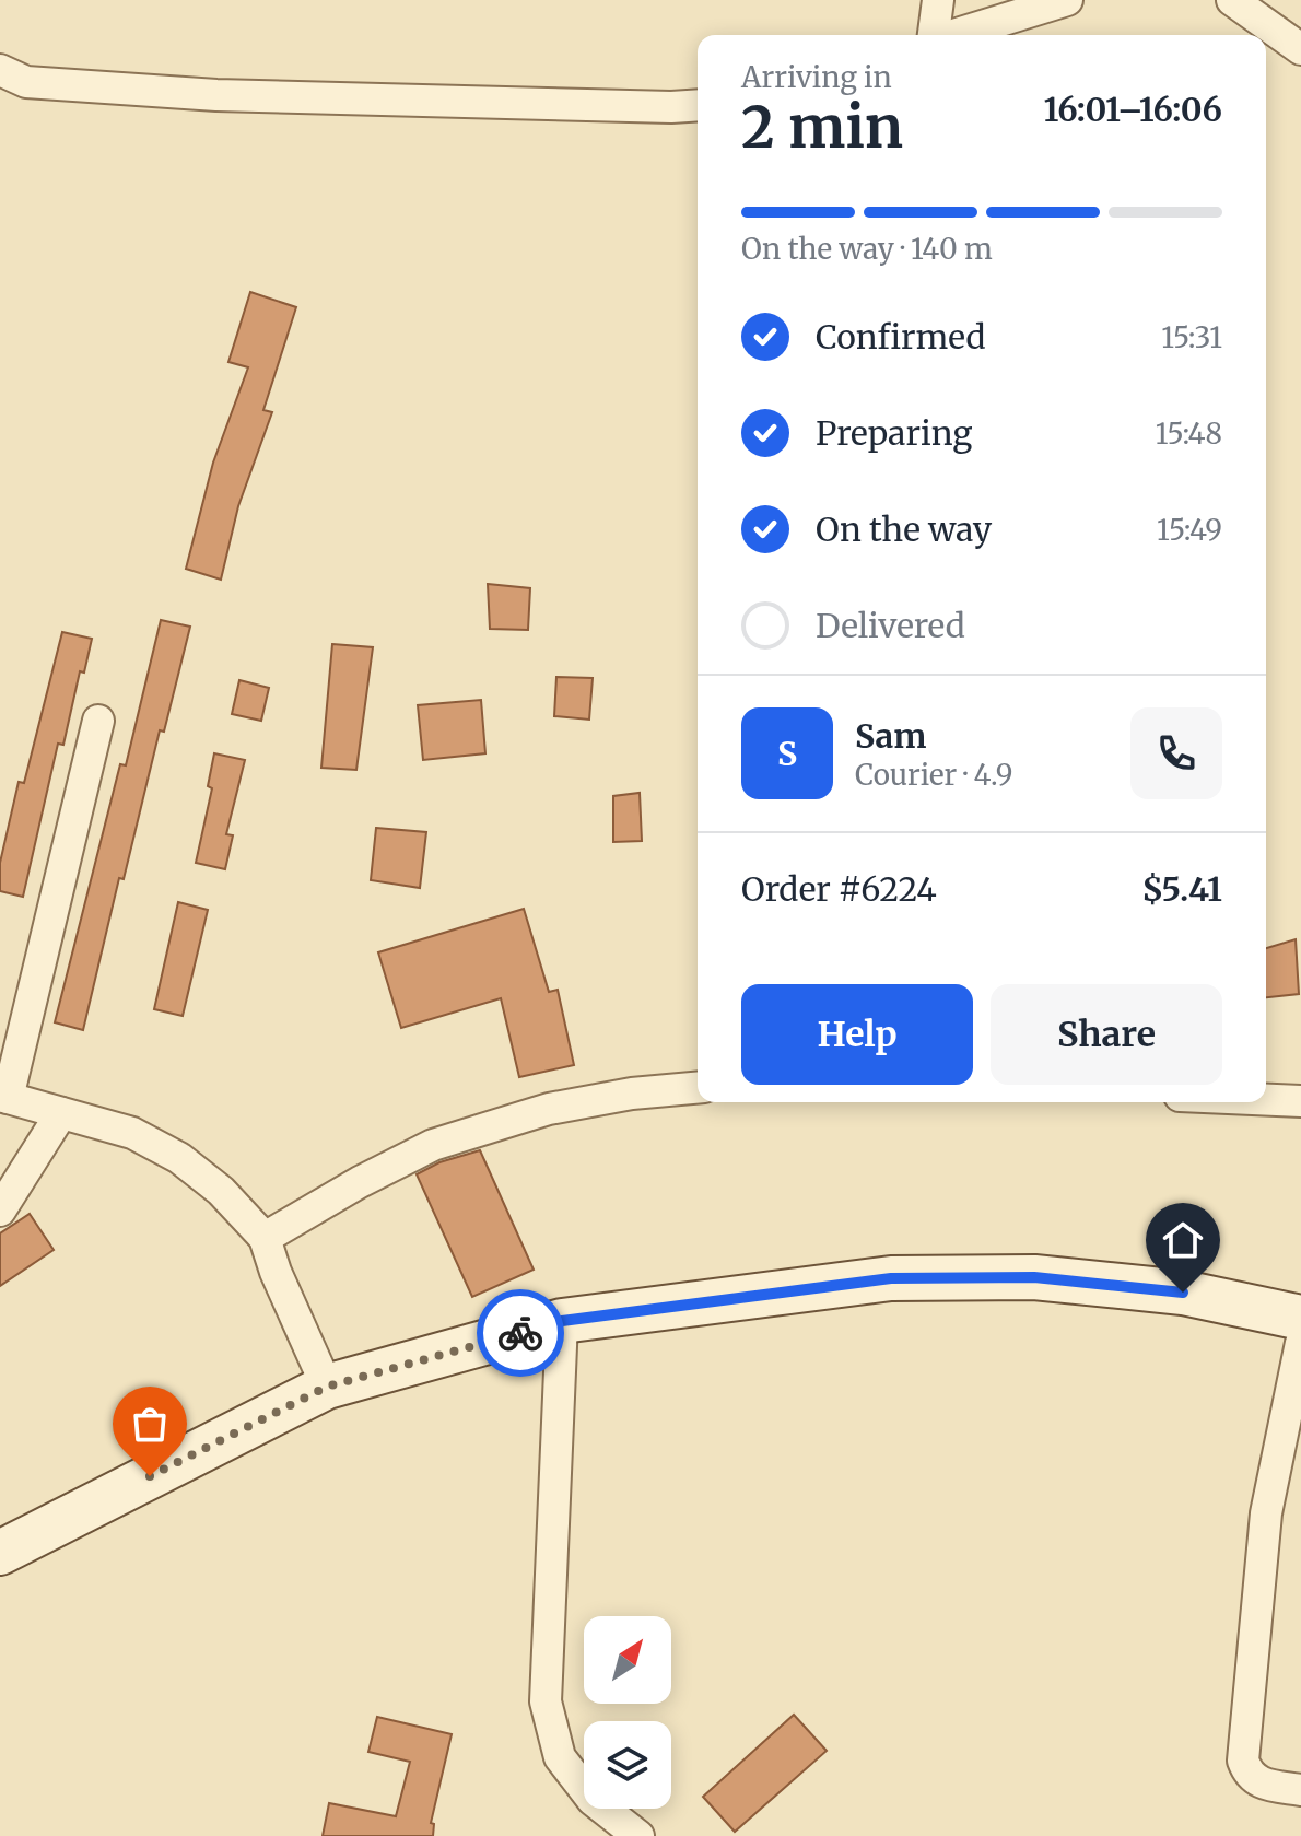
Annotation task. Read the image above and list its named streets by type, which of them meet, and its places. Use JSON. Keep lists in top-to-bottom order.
{
  "north": "top right",
  "page": {
    "heading": ["2 min", "Arriving in", "16:01–16:06"],
    "panel": [
      "Sam",
      "Courier · 4.9",
      "Order #6224",
      "$5.41"
    ],
    "bar": "On the way · 140 m",
    "list": [
      ["Confirmed", "15:31"],
      ["Preparing", "15:48"],
      ["On the way", "15:49"],
      "Delivered"
    ],
    "round": "S",
    "buttons": ["Help", "Share"]
  }
}
